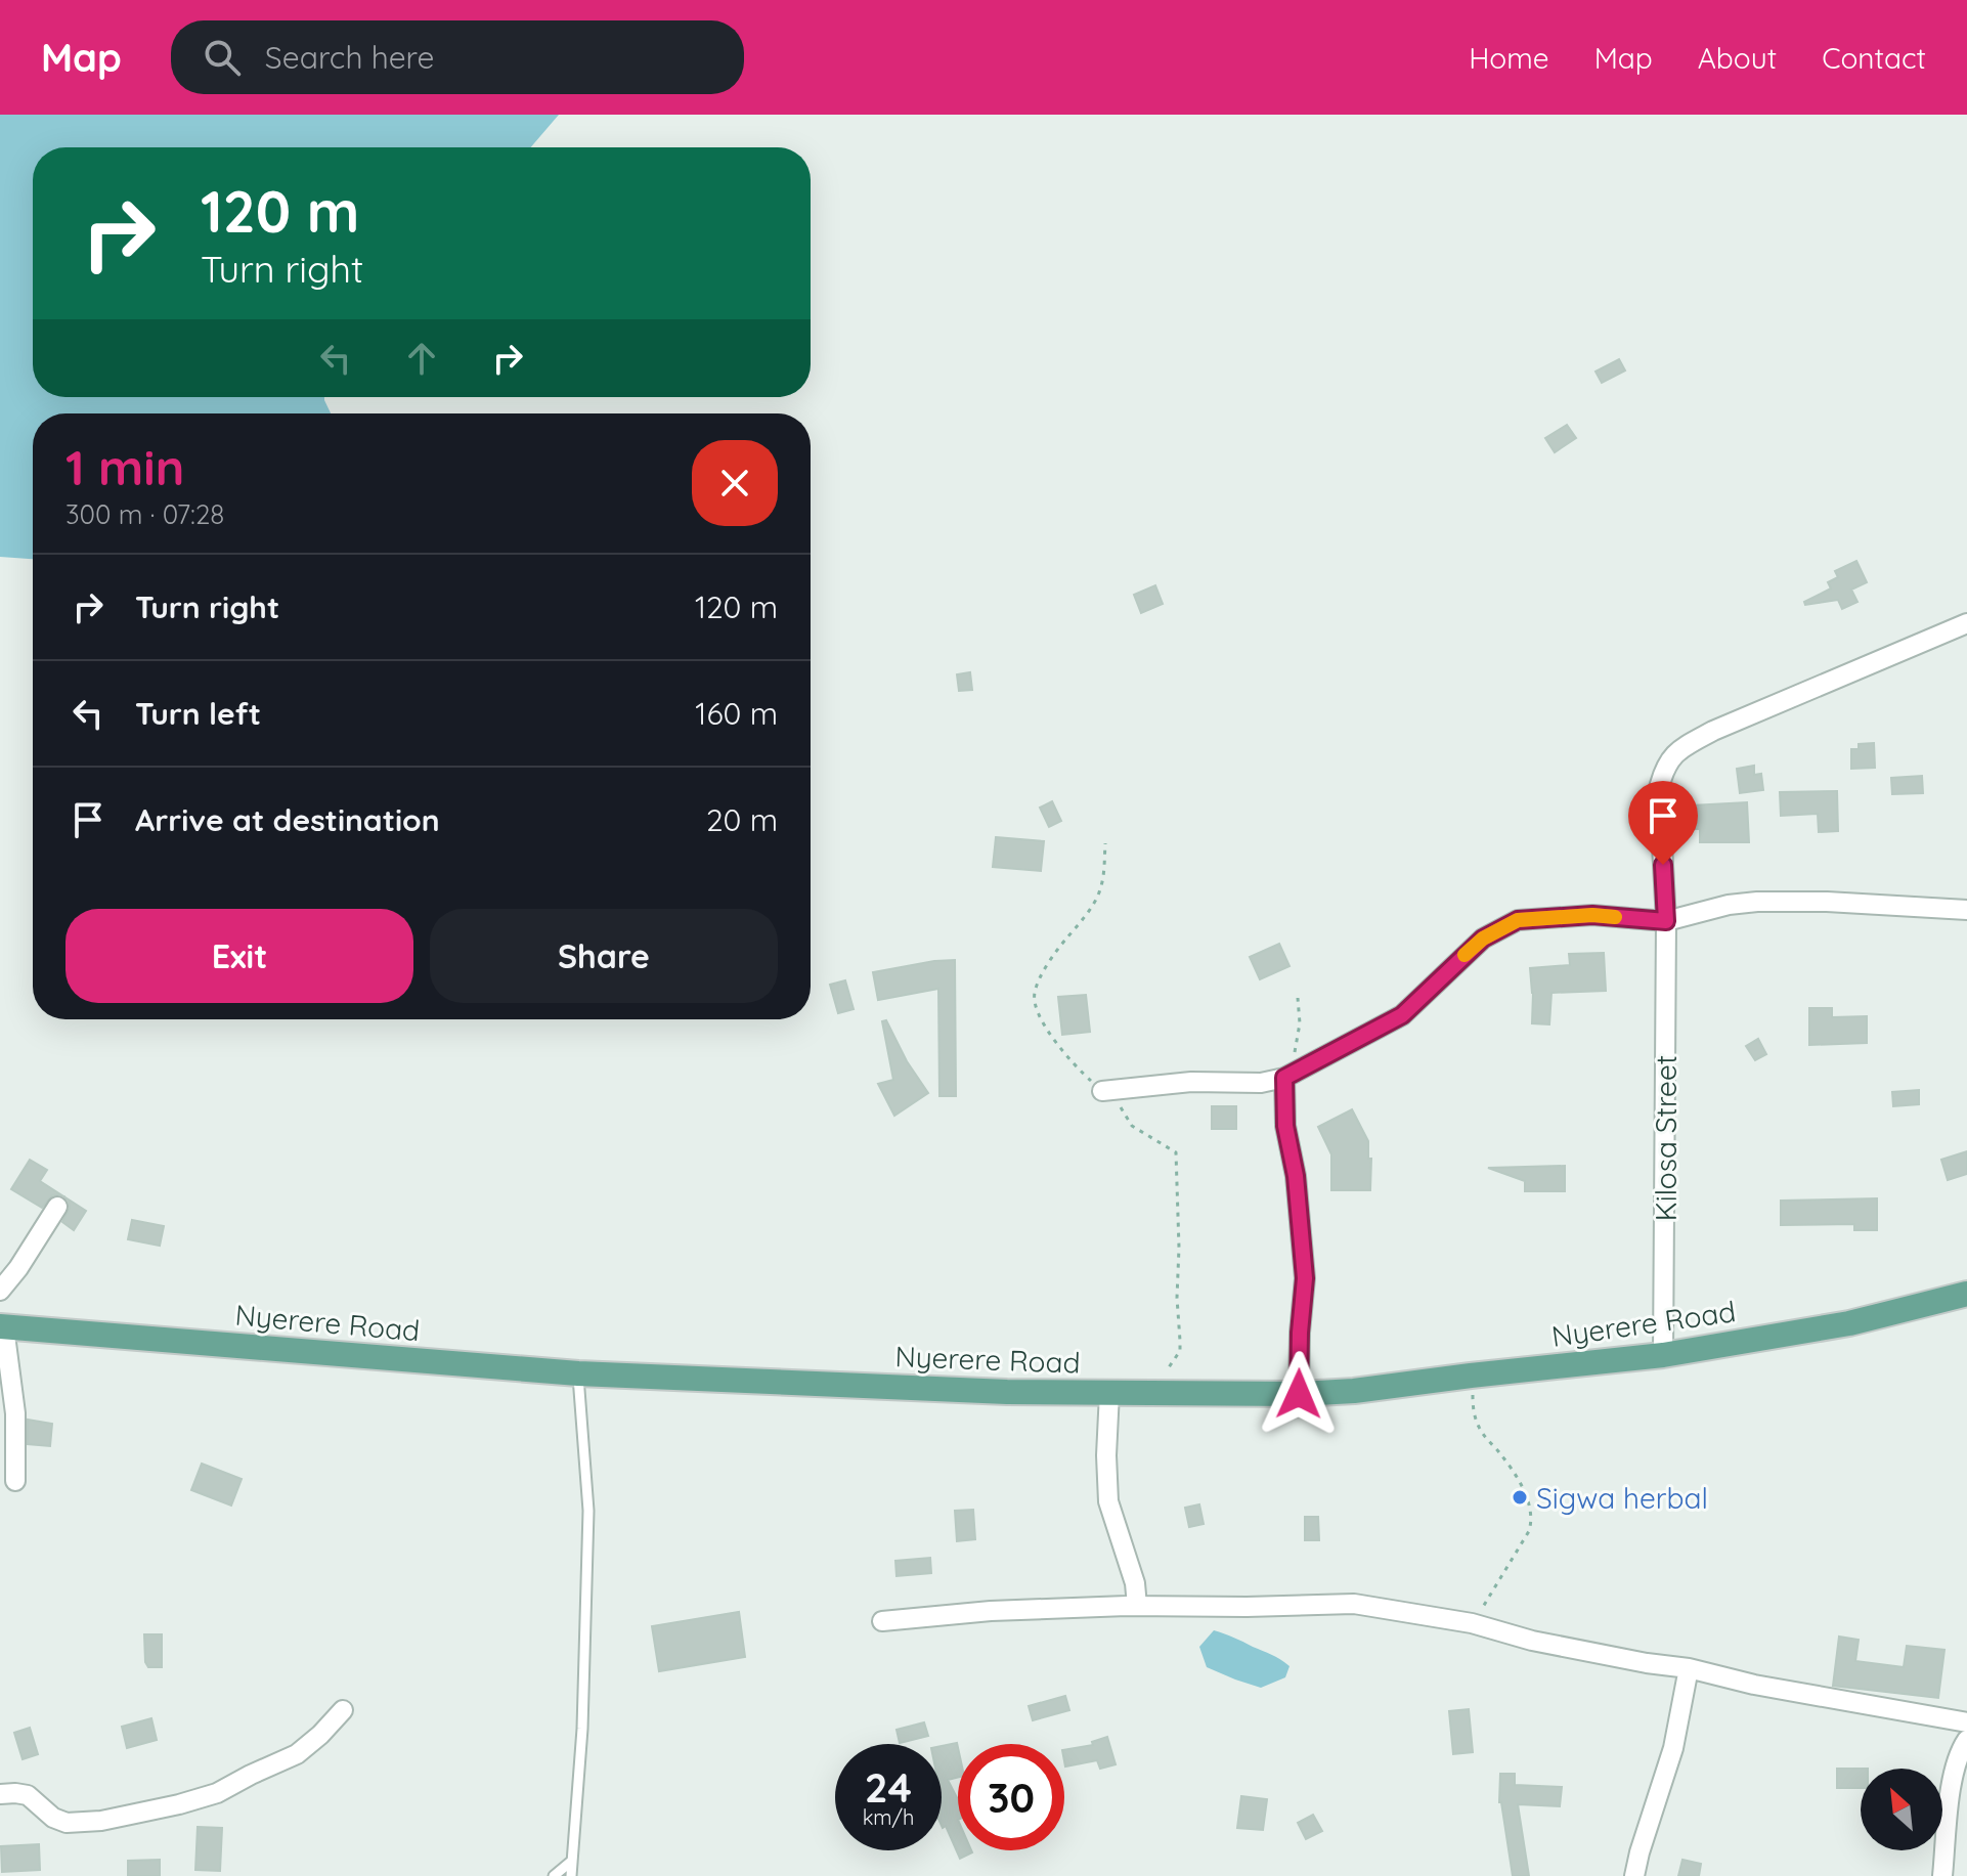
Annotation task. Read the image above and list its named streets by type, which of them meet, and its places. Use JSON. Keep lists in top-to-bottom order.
{
  "streets": {
    "main road": ["Nyerere Road"],
    "street": ["Kilosa Street"]
  },
  "crossings": [
    ["Kilosa Street", "Nyerere Road"]
  ],
  "places": ["Sigwa herbal"],
  "north": "top left",
  "page": {
    "header": "Map",
    "search": "Search here",
    "nav": [
      "Home",
      "Map",
      "About",
      "Contact"
    ],
    "turn": ["120 m", "Turn right"],
    "heading": ["1 min", "300 m · 07:28"],
    "list": [
      {
        "name": "Turn right",
        "value": "120 m"
      },
      {
        "name": "Turn left",
        "value": "160 m"
      },
      {
        "name": "Arrive at destination",
        "value": "20 m"
      }
    ],
    "buttons": ["Exit", "Share"],
    "speed": "24 km/h",
    "limit": "30"
  }
}
